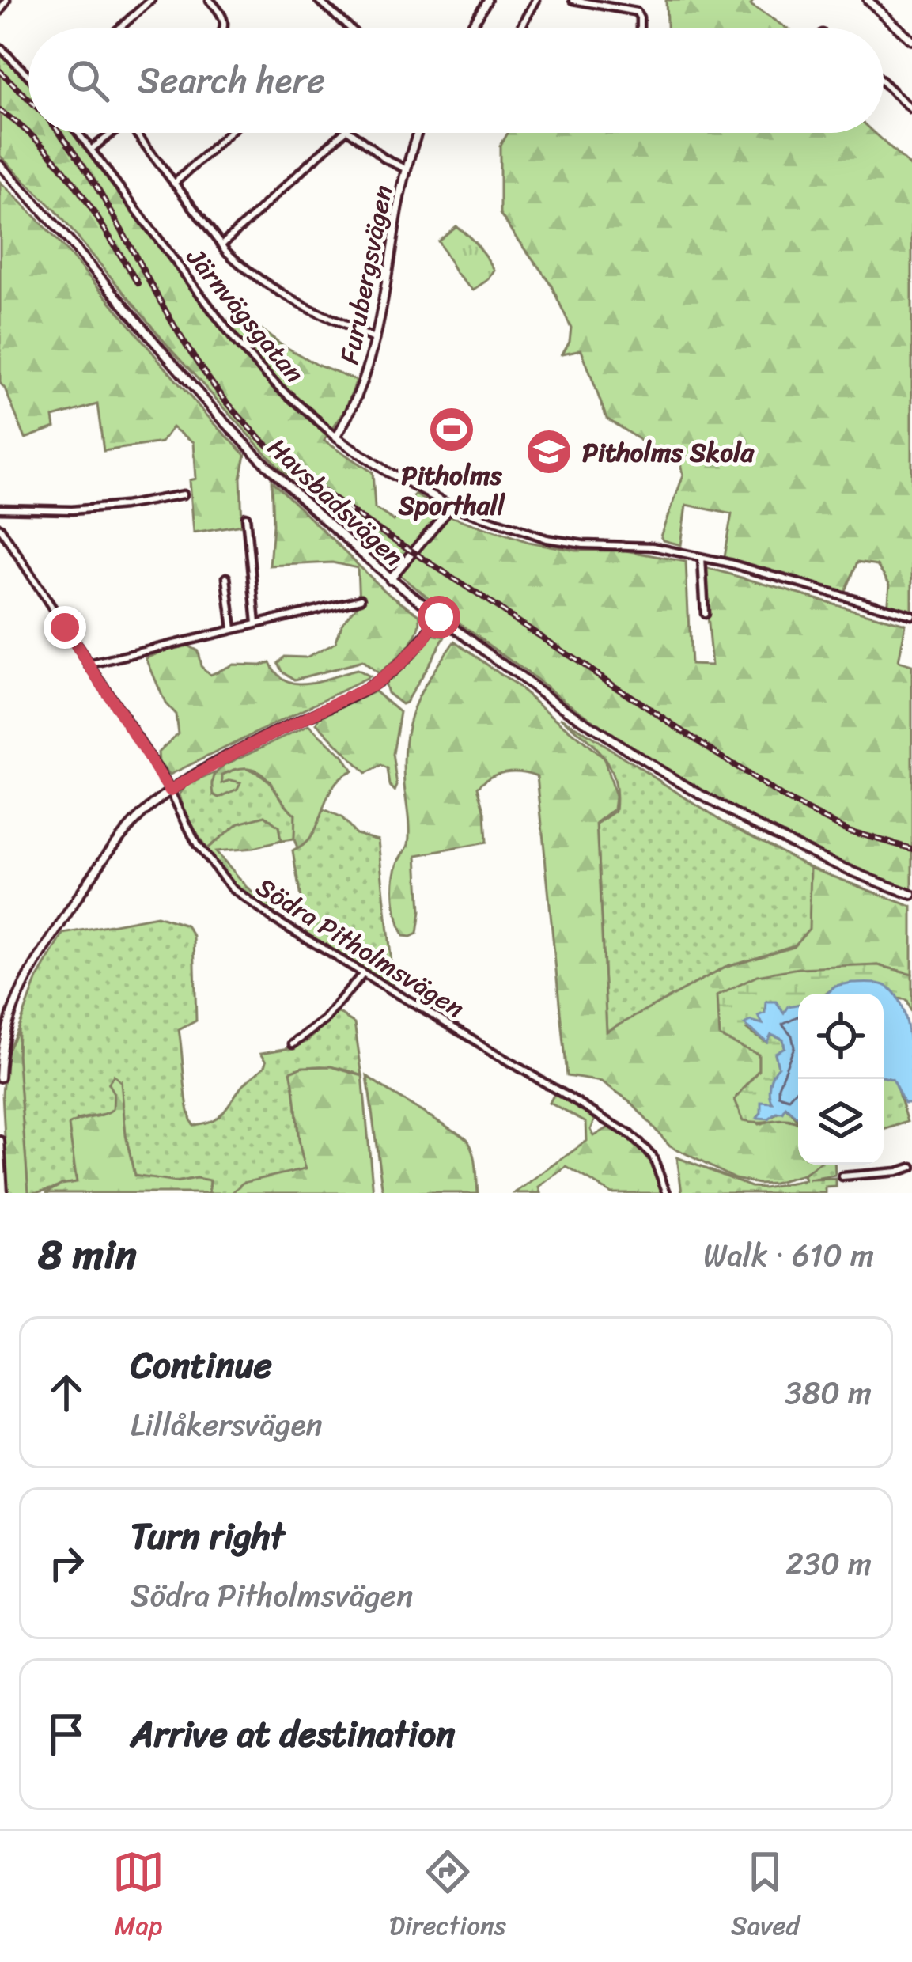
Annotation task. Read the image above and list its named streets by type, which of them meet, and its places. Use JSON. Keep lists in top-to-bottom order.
{
  "streets": {
    "street": [
      "Furubergsvägen",
      "Järnvägsgatan",
      "Havsbadsvägen",
      "Södra Pitholmsvägen"
    ]
  },
  "crossings": [
    ["Furubergsvägen", "Järnvägsgatan"]
  ],
  "places": {
    "sports": ["Pitholms Sporthall"],
    "school or university": ["Pitholms Skola"]
  },
  "page": {
    "search": "Search here",
    "heading": ["8 min", "Walk · 610 m"],
    "list": [
      ["Continue", "Lillåkersvägen", "380 m"],
      ["Turn right", "Södra Pitholmsvägen", "230 m"],
      "Arrive at destination"
    ],
    "nav": ["Map", "Directions", "Saved"]
  }
}
